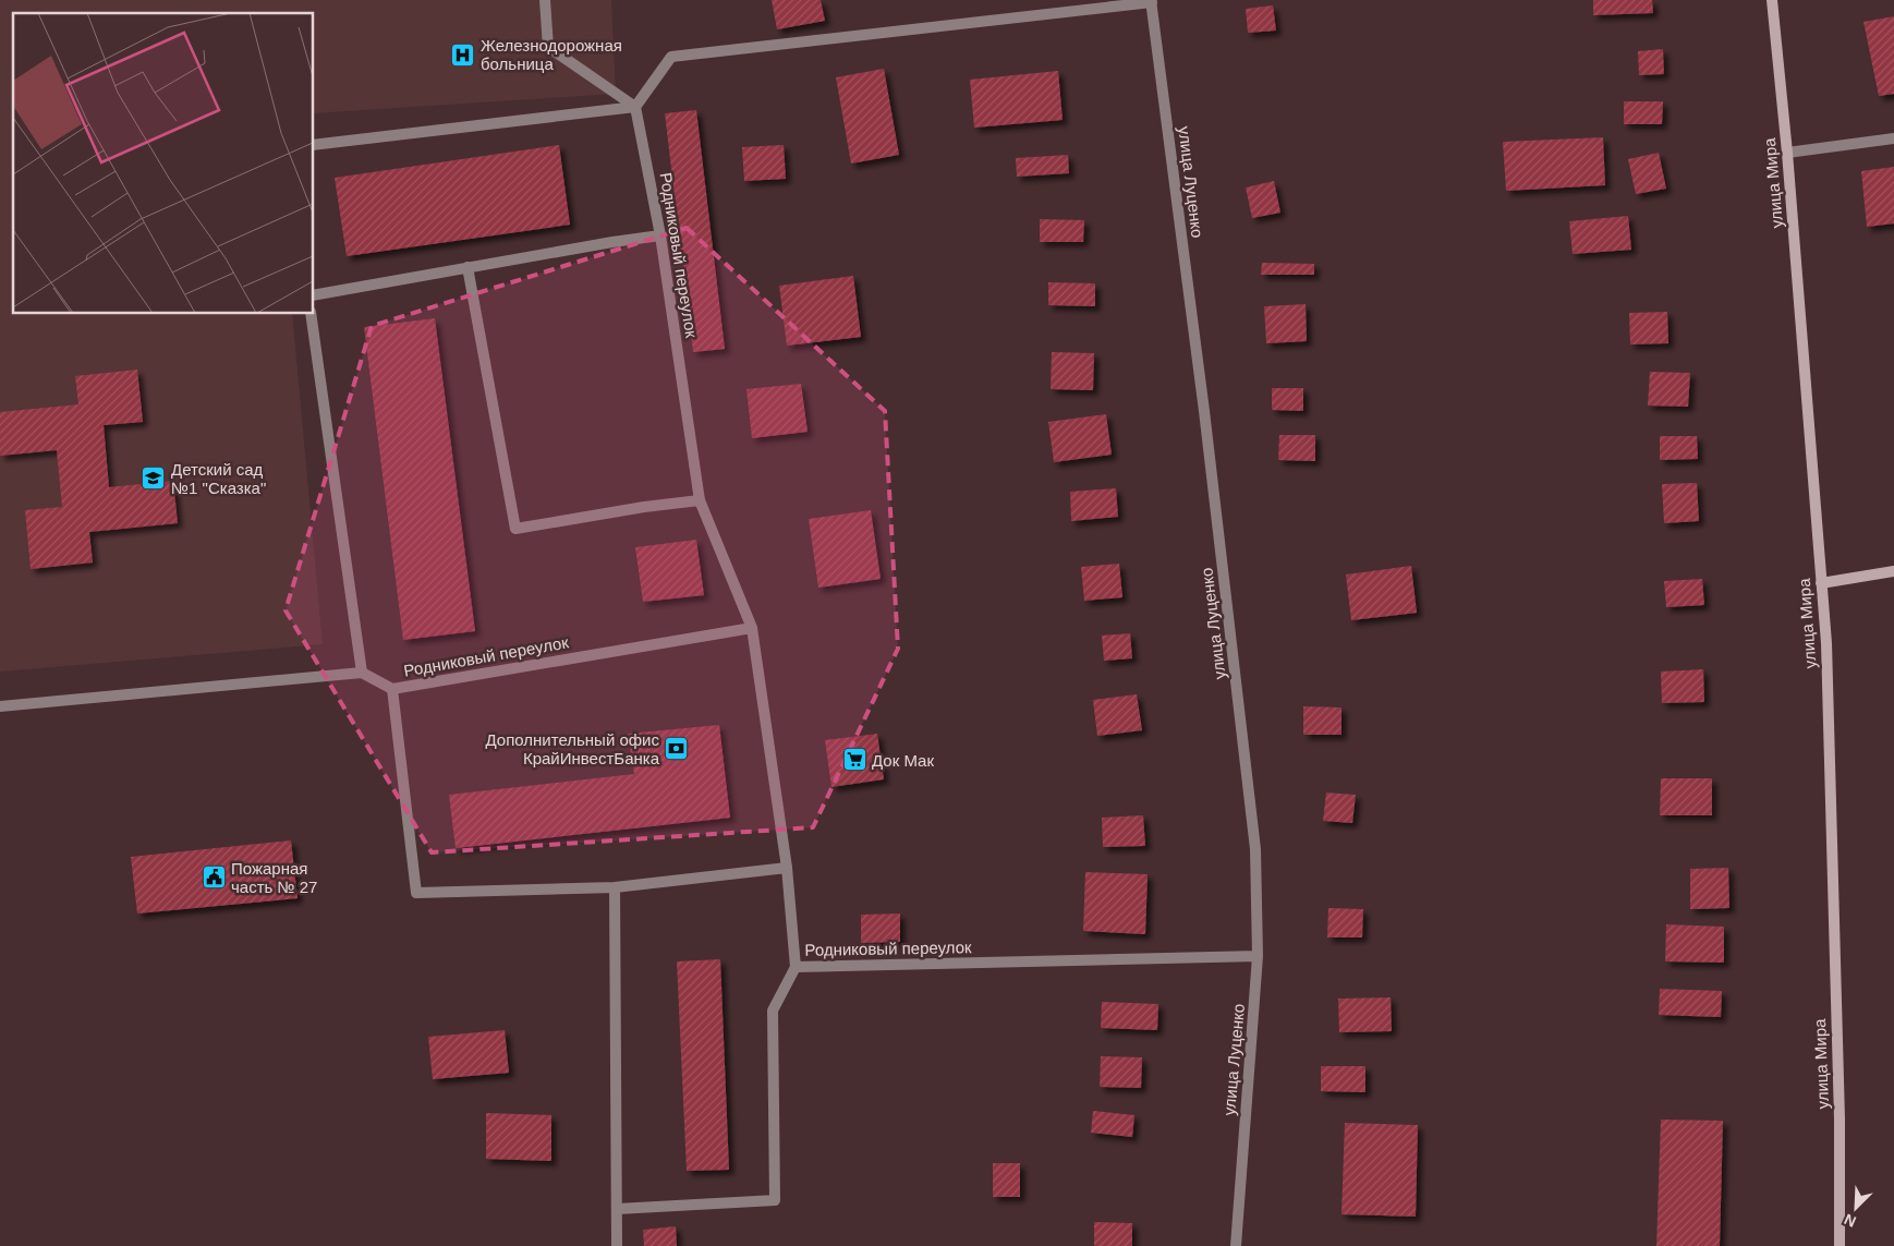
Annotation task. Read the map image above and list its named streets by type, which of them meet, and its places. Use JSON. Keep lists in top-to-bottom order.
{
  "streets": {
    "main road": ["улица Мира"],
    "street": ["улица Луценко", "Родниковый переулок"]
  },
  "crossings": [
    ["улица Луценко", "Родниковый переулок"]
  ],
  "places": {
    "hospital": ["Железнодорожная больница"],
    "school or university": ["Детский сад №1 \"Сказка\""],
    "bank": ["Дополнительный офис КрайИнвестБанка"],
    "supermarket": ["Док Мак"],
    "public building": ["Пожарная часть № 27"]
  },
  "north": "bottom left"
}
